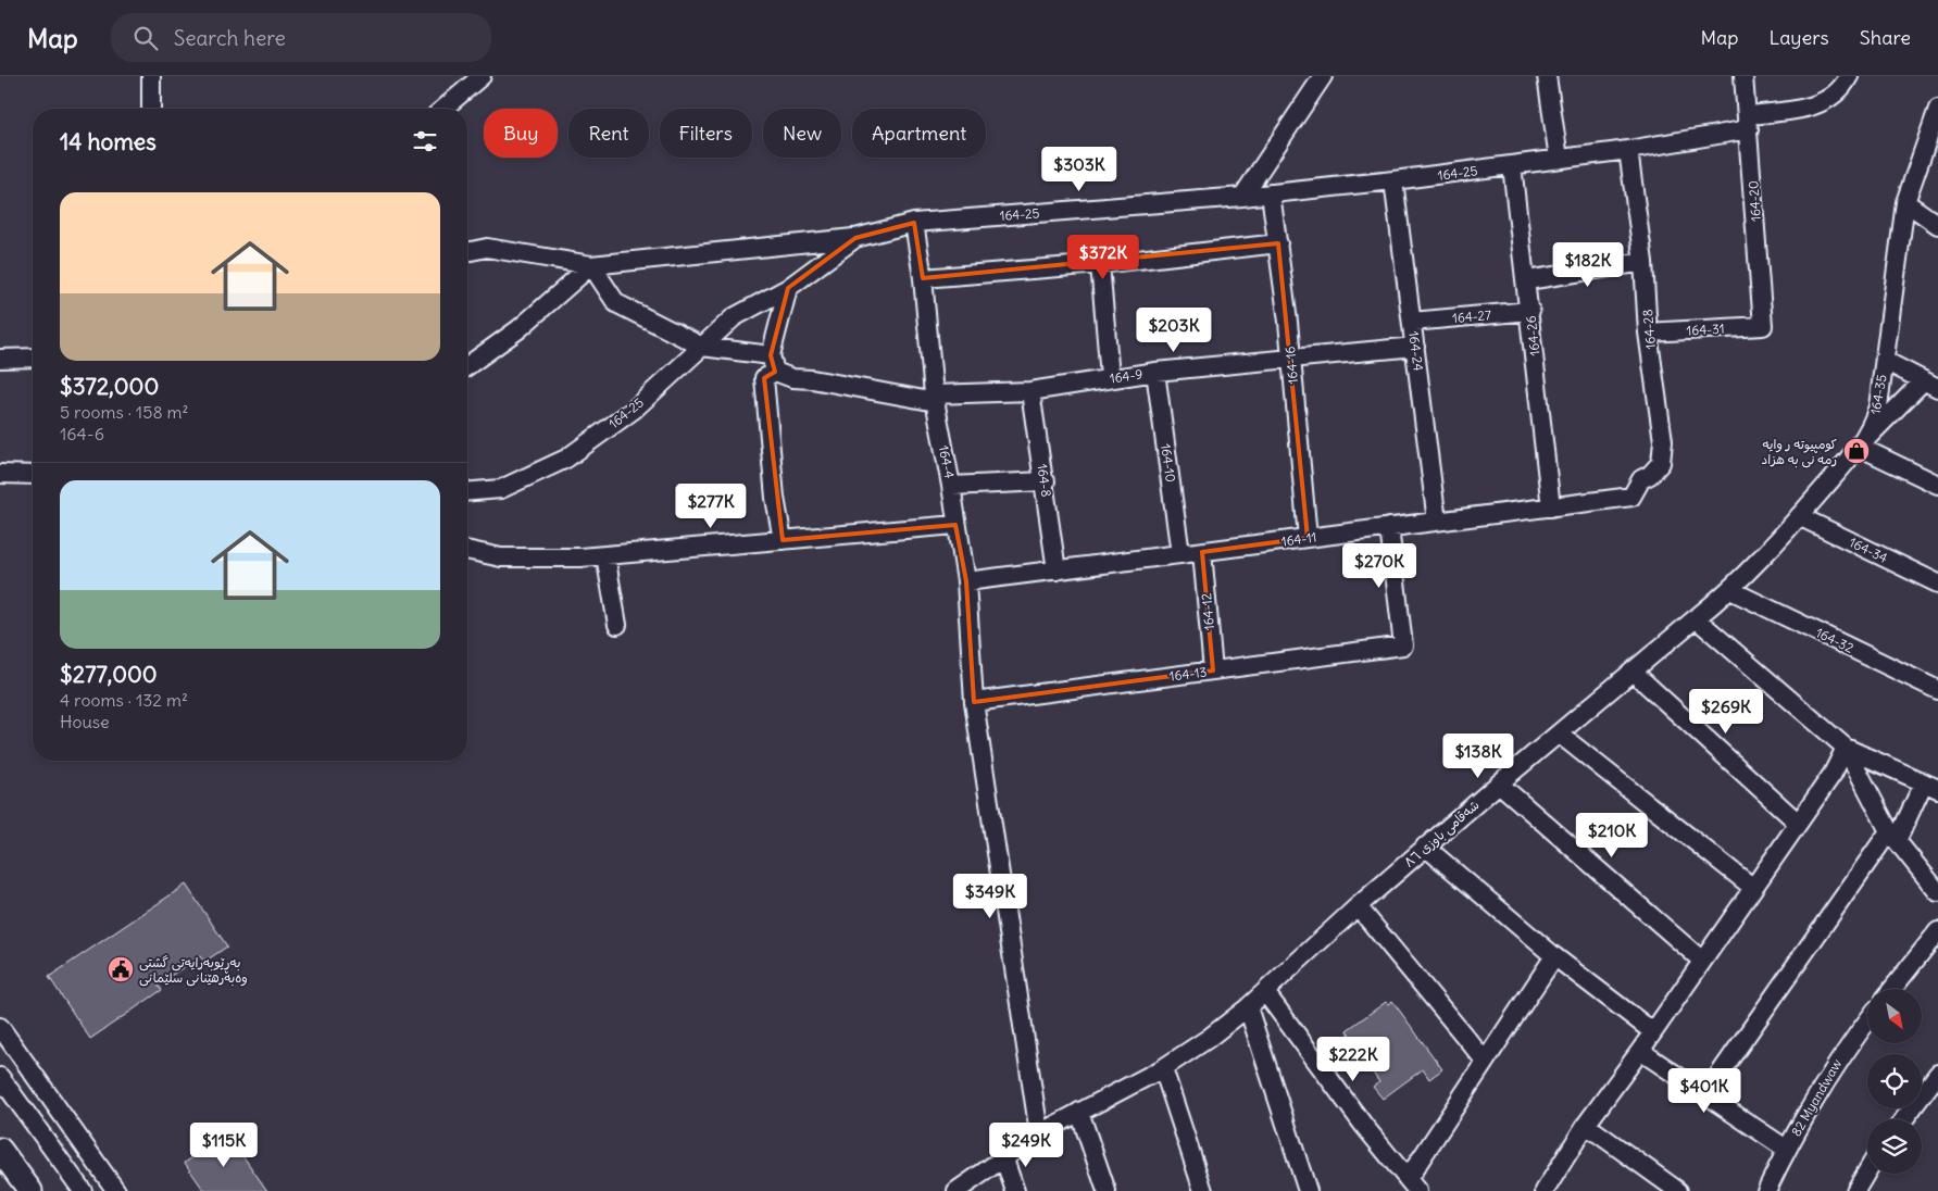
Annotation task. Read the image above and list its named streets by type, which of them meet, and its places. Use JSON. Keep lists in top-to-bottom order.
{
  "streets": {
    "street": [
      "164-25",
      "164-20",
      "164-27",
      "164-28",
      "164-31",
      "164-26",
      "164-24",
      "164-16",
      "164-9",
      "164-35",
      "164-4",
      "164-10",
      "164-8",
      "164-11",
      "164-34",
      "164-12",
      "164-32",
      "164-13",
      "شەقامی باوزی ٨٦",
      "82 Myandwaw"
    ]
  },
  "crossings": [
    ["164-25", "164-20"],
    ["164-25", "164-28"],
    ["164-25", "164-26"],
    ["164-25", "164-24"],
    ["164-25", "164-16"],
    ["164-25", "164-9"],
    ["164-25", "164-4"],
    ["164-20", "164-31"],
    ["164-27", "164-26"],
    ["164-27", "164-24"],
    ["164-28", "164-31"],
    ["164-28", "164-11"],
    ["164-26", "164-11"],
    ["164-24", "164-9"],
    ["164-24", "164-11"],
    ["164-16", "164-9"],
    ["164-16", "164-11"],
    ["164-9", "164-4"],
    ["164-9", "164-10"],
    ["164-9", "164-8"],
    ["164-35", "164-34"],
    ["164-35", "164-32"],
    ["164-35", "شەقامی باوزی ٨٦"],
    ["164-4", "164-11"],
    ["164-4", "164-13"],
    ["164-4", "شەقامی باوزی ٨٦"],
    ["164-10", "164-11"],
    ["164-8", "164-11"],
    ["164-11", "164-12"],
    ["164-11", "164-13"],
    ["164-12", "164-13"]
  ],
  "places": {
    "shop": ["کومپیوته ر وایه رمه نی به هزاد"],
    "public building": ["بەڕێوبەرایەتی گشتی وەبەرهێنانی سلێمانی"]
  },
  "north": "bottom right",
  "page": {
    "header": "Map",
    "search": "Search here",
    "nav": ["Map", "Layers", "Share"],
    "chip": [
      "Buy",
      "Rent",
      "Filters",
      "New",
      "Apartment"
    ],
    "heading": "14 homes",
    "price": [
      "$303K",
      "$372K",
      "$182K",
      "$203K",
      "$277K",
      "$270K",
      "$269K",
      "$138K",
      "$210K",
      "$349K",
      "$222K",
      "$401K",
      "$115K",
      "$249K"
    ],
    "list": [
      {
        "name": "$372,000",
        "note": "5 rooms · 158 m² · 164-6"
      },
      {
        "name": "$277,000",
        "note": "4 rooms · 132 m² · House"
      }
    ]
  }
}
